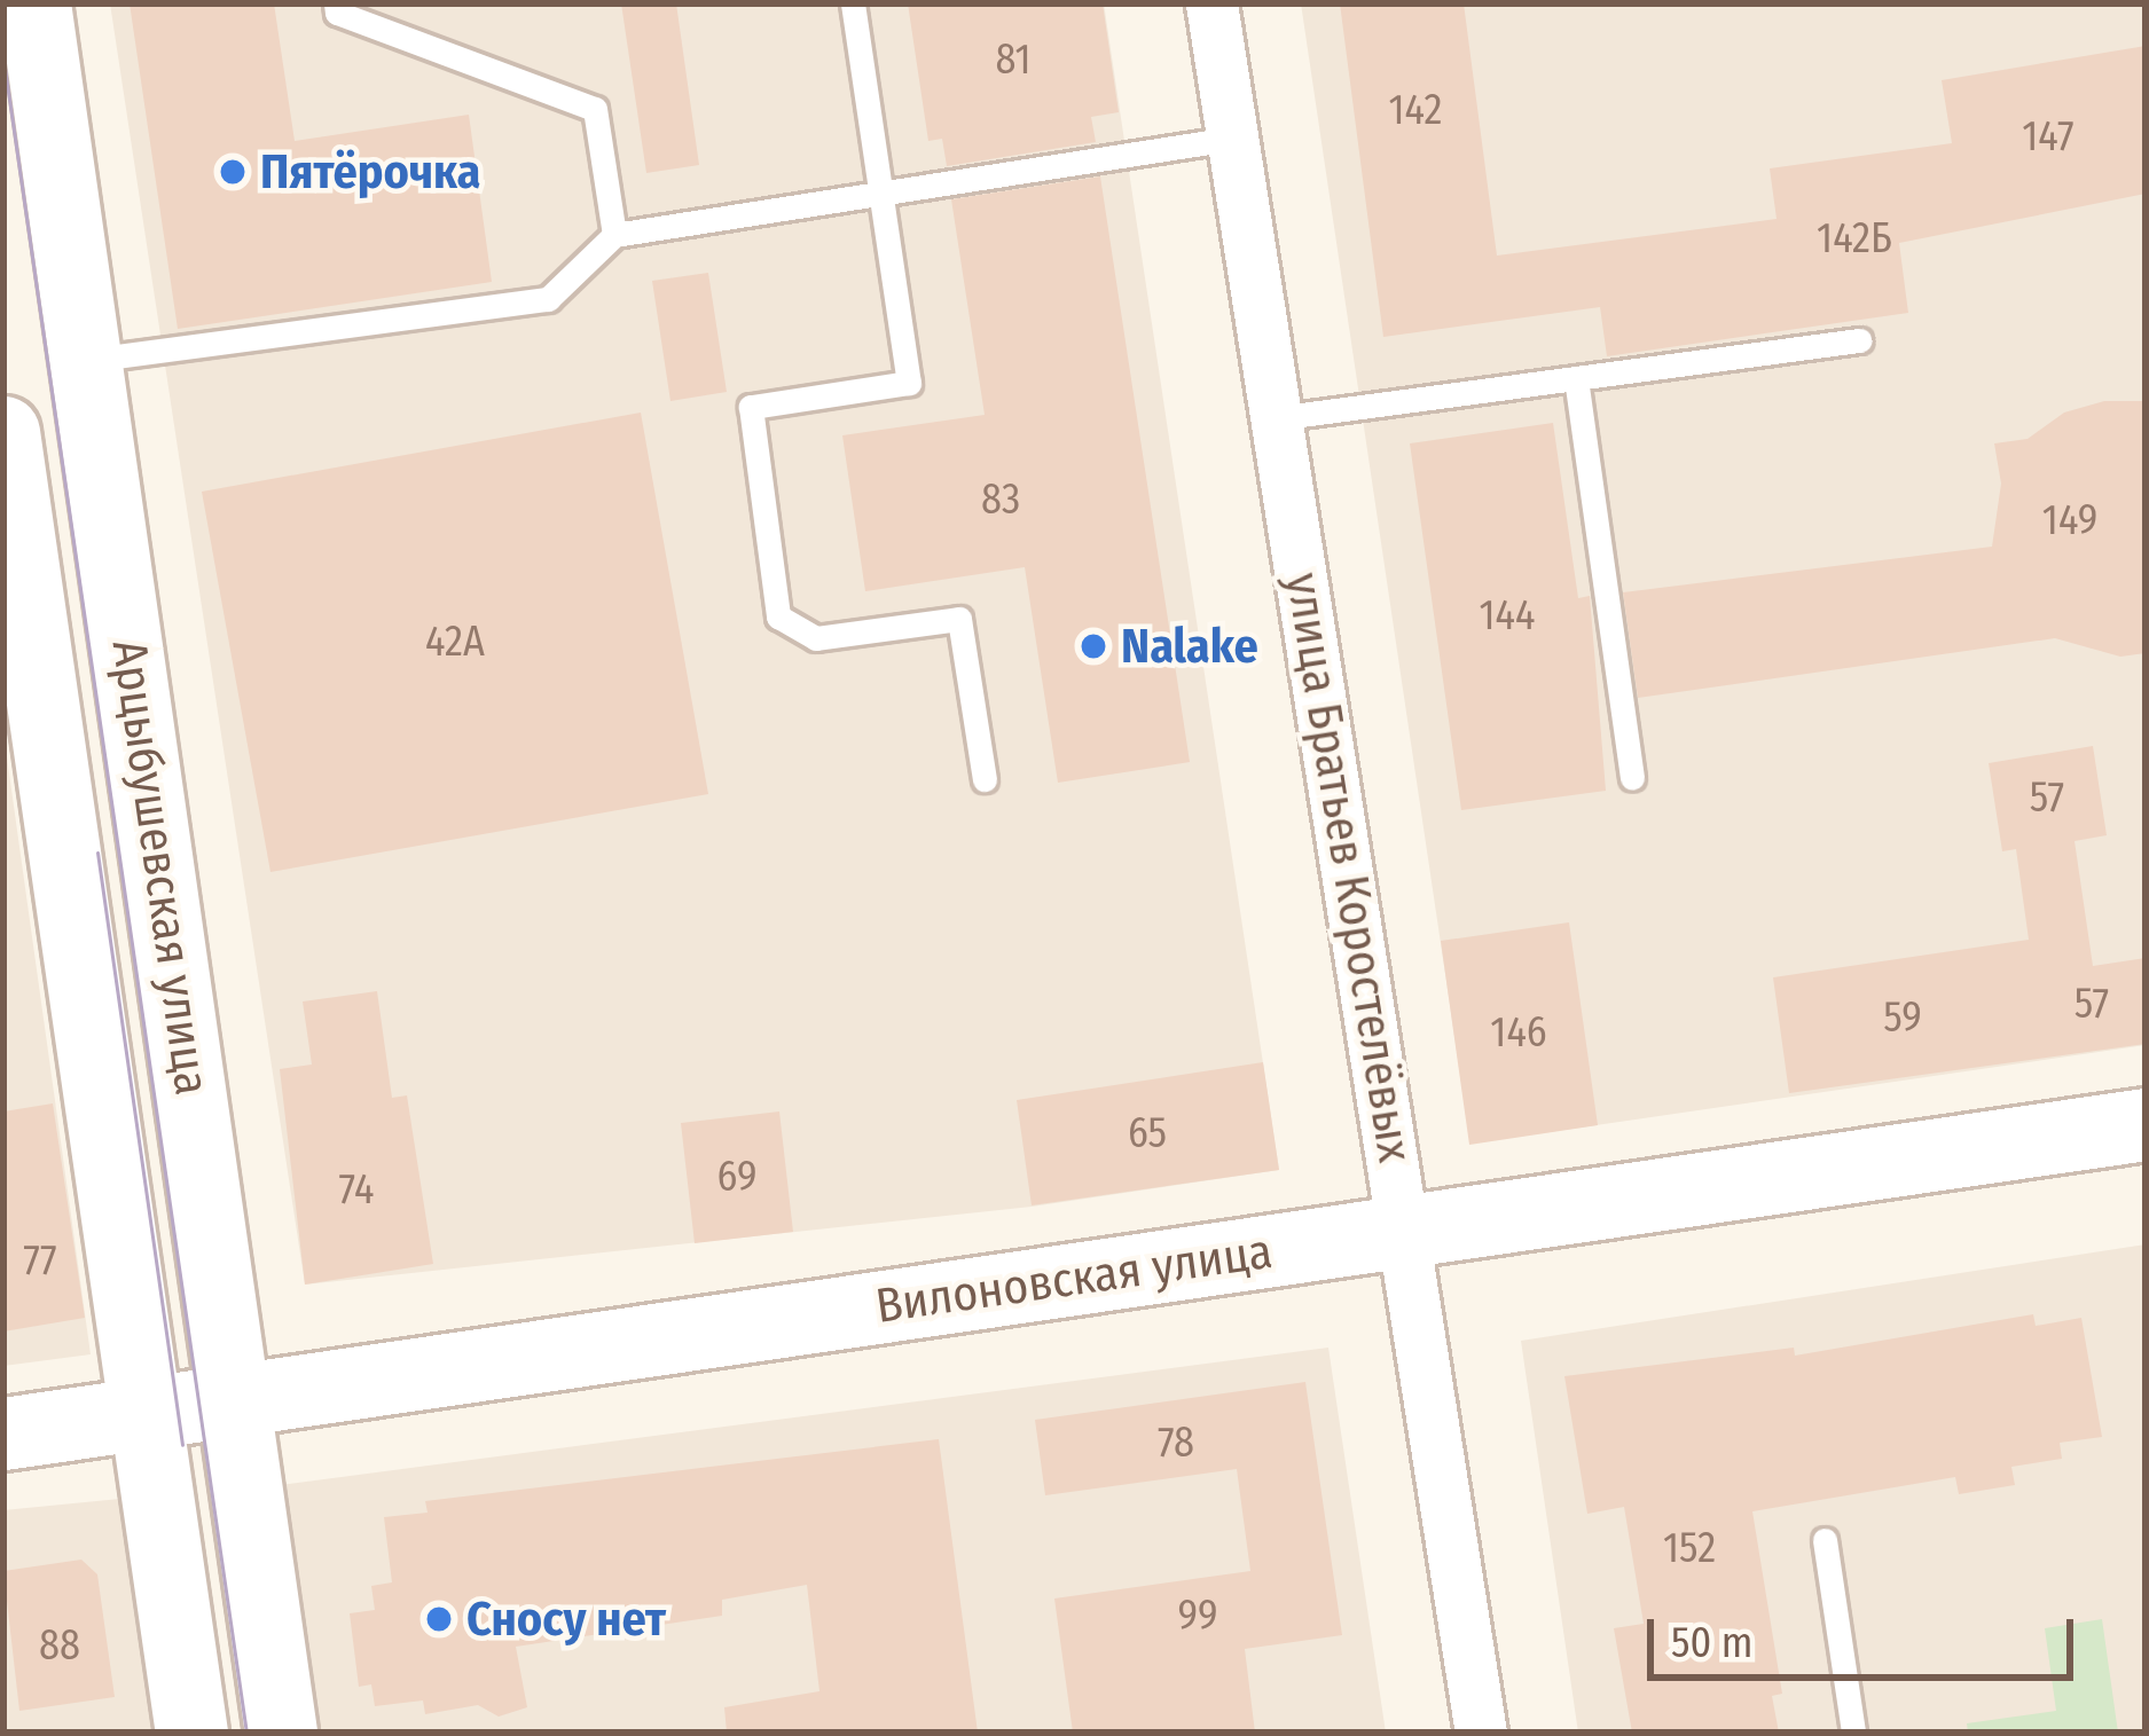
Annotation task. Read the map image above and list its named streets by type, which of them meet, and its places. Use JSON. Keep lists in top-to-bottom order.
{
  "streets": {
    "main road": ["Арцыбушевская улица", "Вилоновская улица"],
    "street": ["улица Братьев Коростелёвых"]
  },
  "crossings": [
    ["Арцыбушевская улица", "Вилоновская улица"],
    ["улица Братьев Коростелёвых", "Вилоновская улица"]
  ],
  "places": ["Пятёрочка", "Nalake", "Сносу нет"],
  "house_numbers": [
    "81",
    "142",
    "147",
    "142Б",
    "83",
    "149",
    "144",
    "42А",
    "57",
    "57",
    "59",
    "146",
    "65",
    "69",
    "74",
    "77",
    "78",
    "152",
    "99",
    "88"
  ],
  "scale_bar": "50 m"
}
